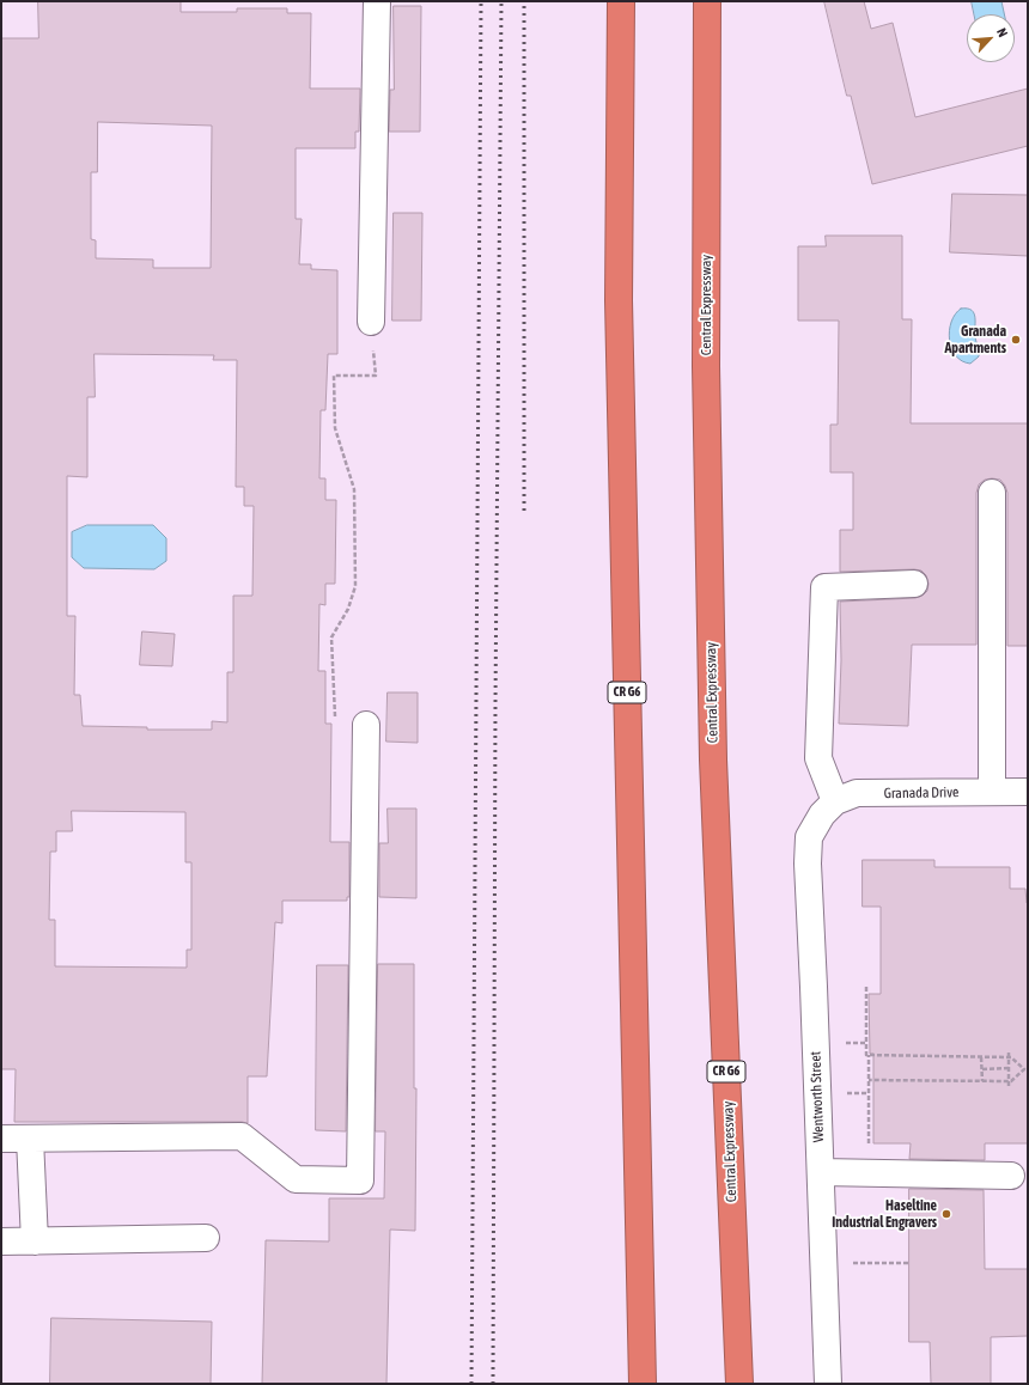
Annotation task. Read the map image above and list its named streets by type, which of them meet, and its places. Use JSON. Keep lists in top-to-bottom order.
{
  "streets": {
    "highway": ["Central Expressway", "CR G6"],
    "street": ["Granada Drive", "Wentworth Street"]
  },
  "crossings": [
    ["Granada Drive", "Wentworth Street"]
  ],
  "places": ["Granada Apartments", "Haseltine Industrial Engravers"],
  "north": "top right"
}
